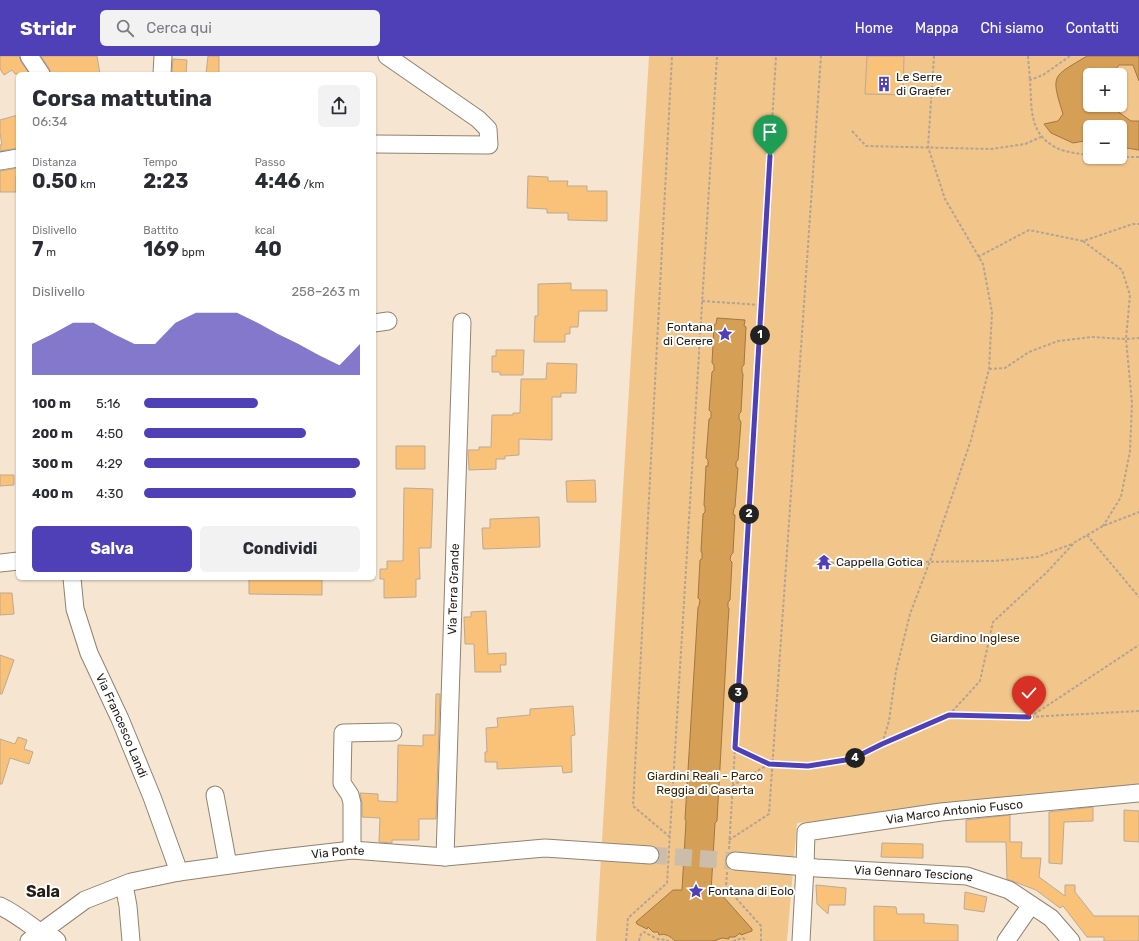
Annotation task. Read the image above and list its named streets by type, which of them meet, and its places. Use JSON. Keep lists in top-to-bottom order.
{
  "streets": {
    "street": [
      "Via Terra Grande",
      "Via Francesco Landi",
      "Via Marco Antonio Fusco",
      "Via Ponte",
      "Via Gennaro Tescione"
    ]
  },
  "crossings": [
    ["Via Terra Grande", "Via Ponte"],
    ["Via Francesco Landi", "Via Ponte"],
    ["Via Marco Antonio Fusco", "Via Gennaro Tescione"]
  ],
  "districts": ["Sala"],
  "parks": ["Giardino Inglese", "Giardini Reali - Parco Reggia di Caserta"],
  "places": {
    "building": ["Le Serre di Graefer"],
    "place": ["Fontana di Cerere", "Fontana di Eolo"],
    "temple": ["Cappella Gotica"]
  },
  "page": {
    "header": "Stridr",
    "search": "Cerca qui",
    "nav": [
      "Home",
      "Mappa",
      "Chi siamo",
      "Contatti"
    ],
    "map_buttons": ["+", "−"],
    "heading": ["Corsa mattutina", "06:34"],
    "stats": [
      ["Distanza", "0.50 km"],
      ["Tempo", "2:23"],
      ["Passo", "4:46 /km"],
      ["Dislivello", "7 m"],
      ["Battito", "169 bpm"],
      ["kcal", "40"]
    ],
    "chart": ["Dislivello", "258–263 m"],
    "pins": [
      "1",
      "2",
      "3",
      "4"
    ],
    "list": [
      {
        "name": "100 m",
        "note": "5:16"
      },
      {
        "name": "200 m",
        "note": "4:50"
      },
      {
        "name": "300 m",
        "note": "4:29"
      },
      {
        "name": "400 m",
        "note": "4:30"
      }
    ],
    "buttons": ["Salva", "Condividi"]
  }
}
